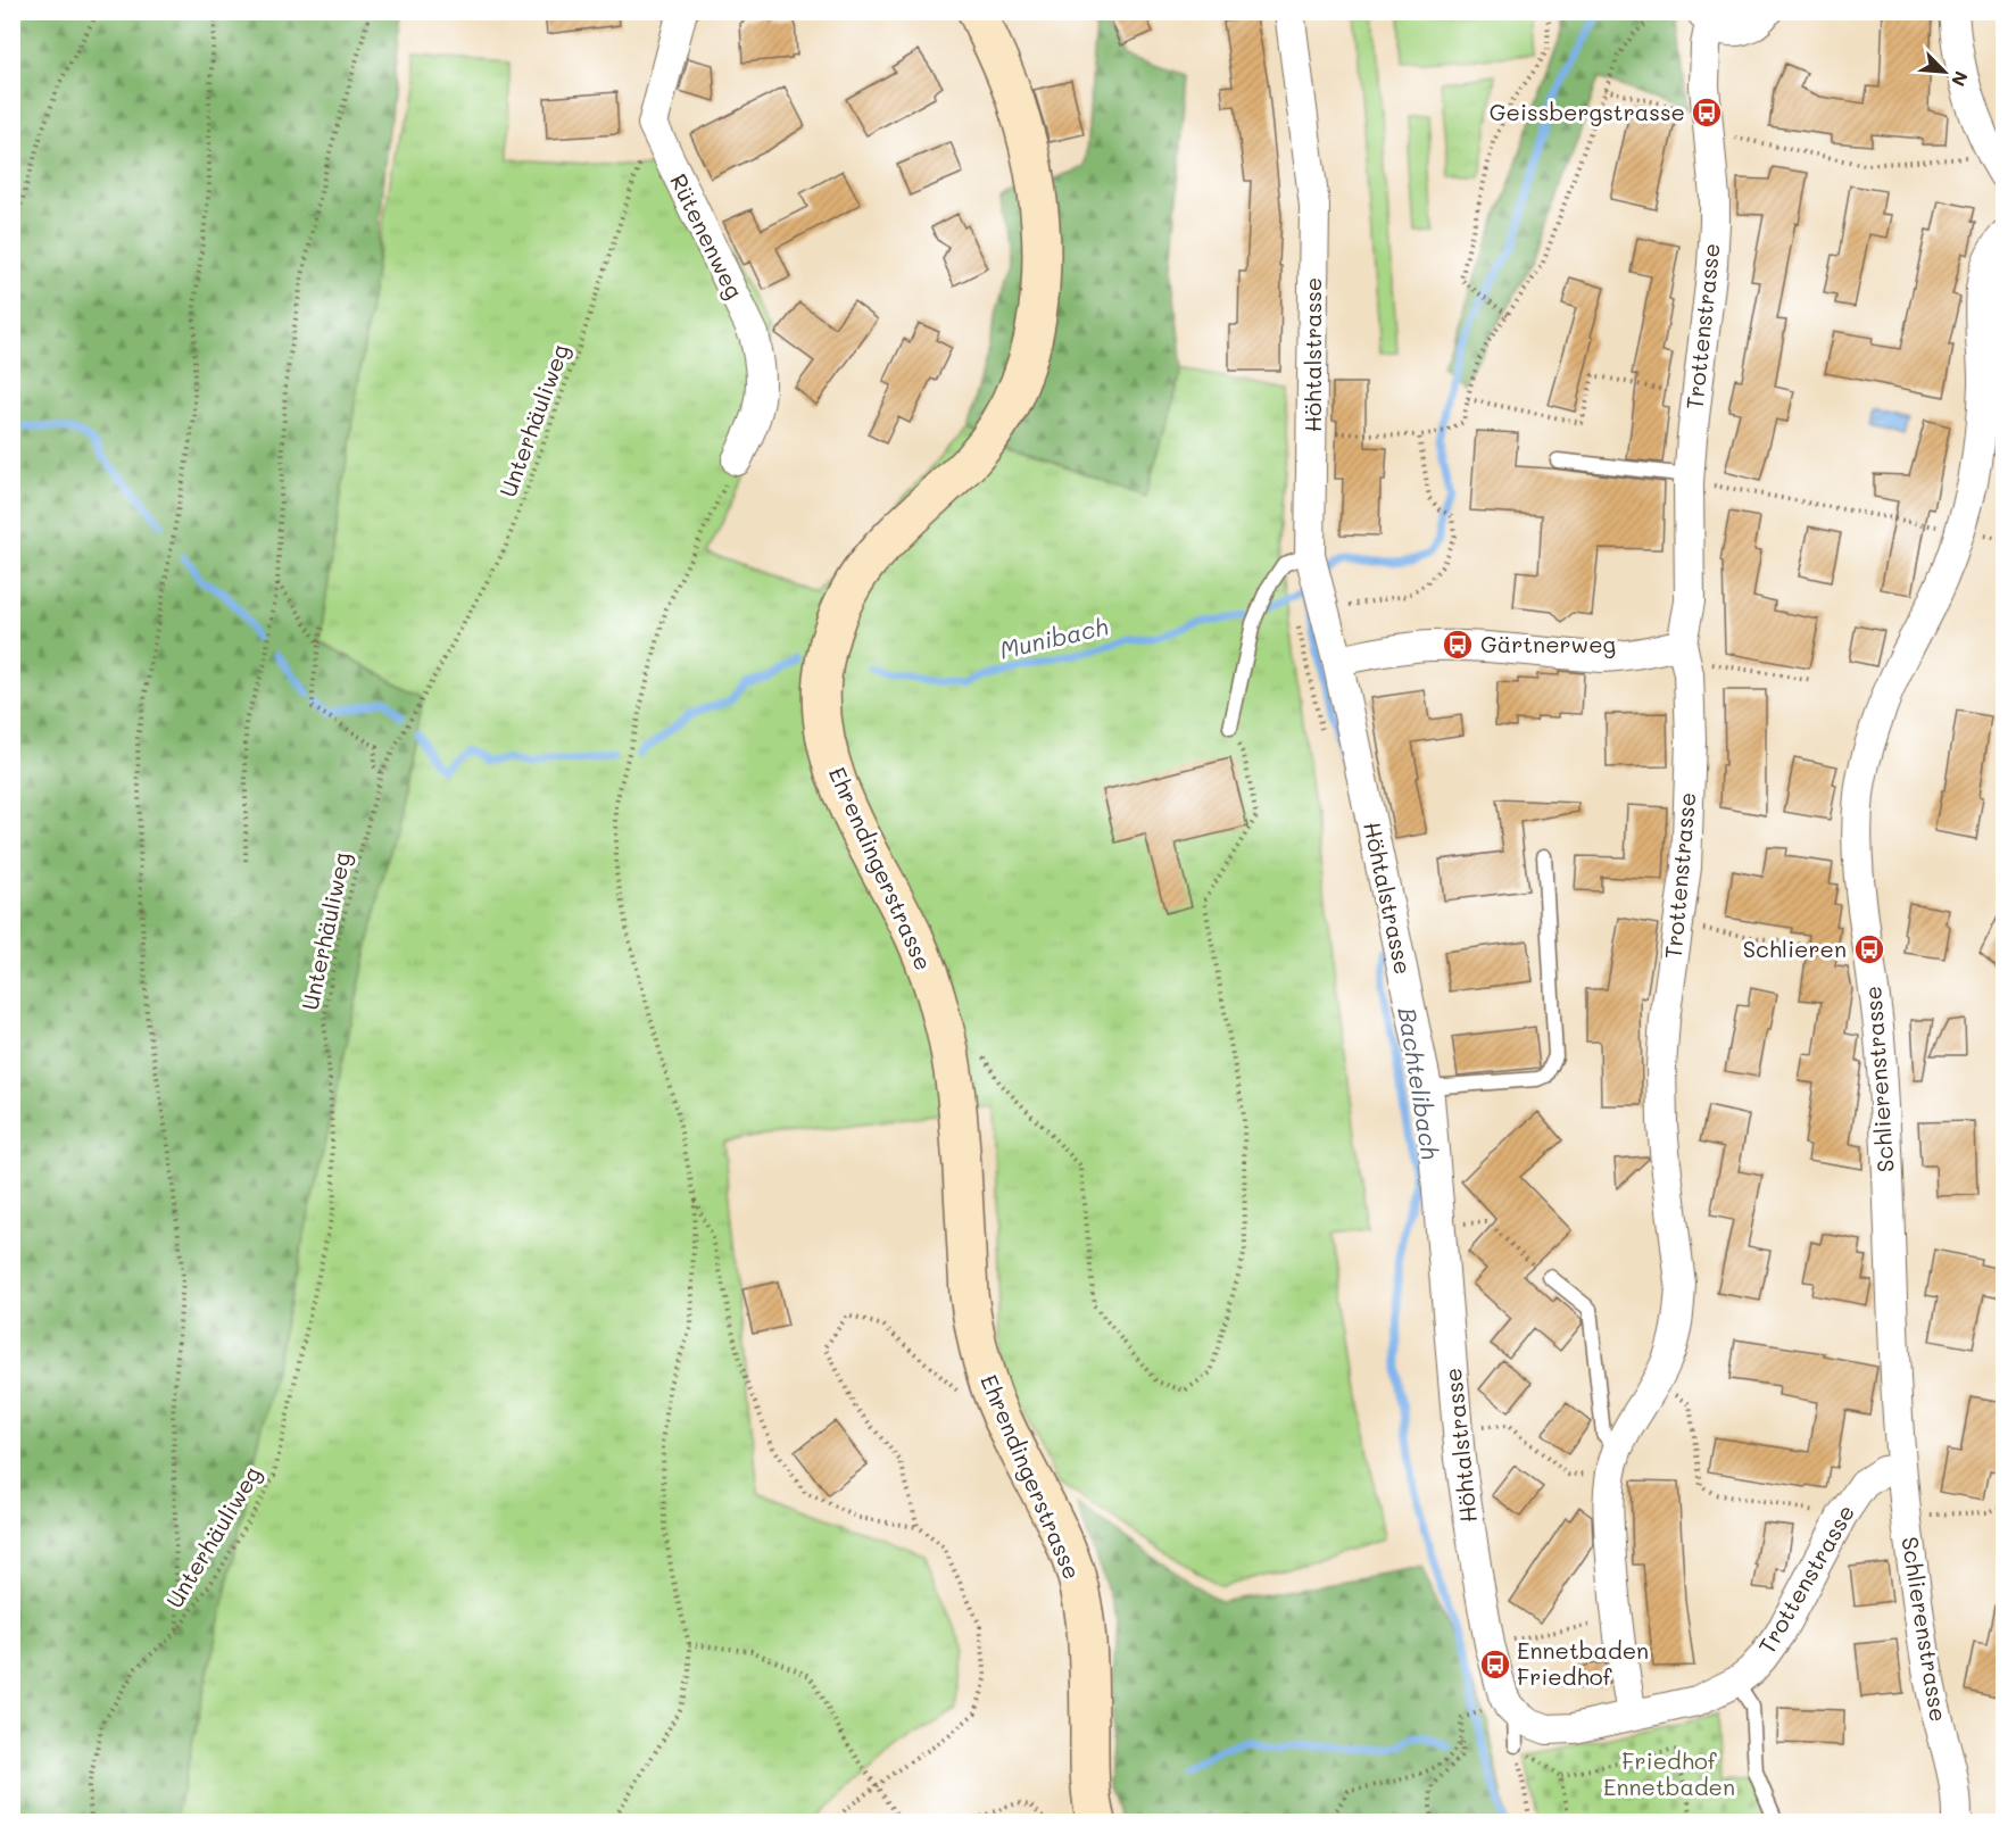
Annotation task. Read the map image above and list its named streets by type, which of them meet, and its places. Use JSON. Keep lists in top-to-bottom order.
{
  "streets": {
    "main road": ["Ehrendingerstrasse"],
    "street": [
      "Rütenenweg",
      "Trottenstrasse",
      "Höhtalstrasse",
      "Schlierenstrasse"
    ],
    "path": ["Unterhäuliweg"]
  },
  "crossings": [
    ["Rütenenweg", "Unterhäuliweg"],
    ["Trottenstrasse", "Höhtalstrasse"],
    ["Trottenstrasse", "Schlierenstrasse"]
  ],
  "water": ["Munibach", "Bachtelibach"],
  "parks": ["Friedhof Ennetbaden"],
  "places": {
    "bus stop": [
      "Geissbergstrasse",
      "Gärtnerweg",
      "Schlieren",
      "Ennetbaden Friedhof"
    ]
  },
  "north": "bottom right"
}
